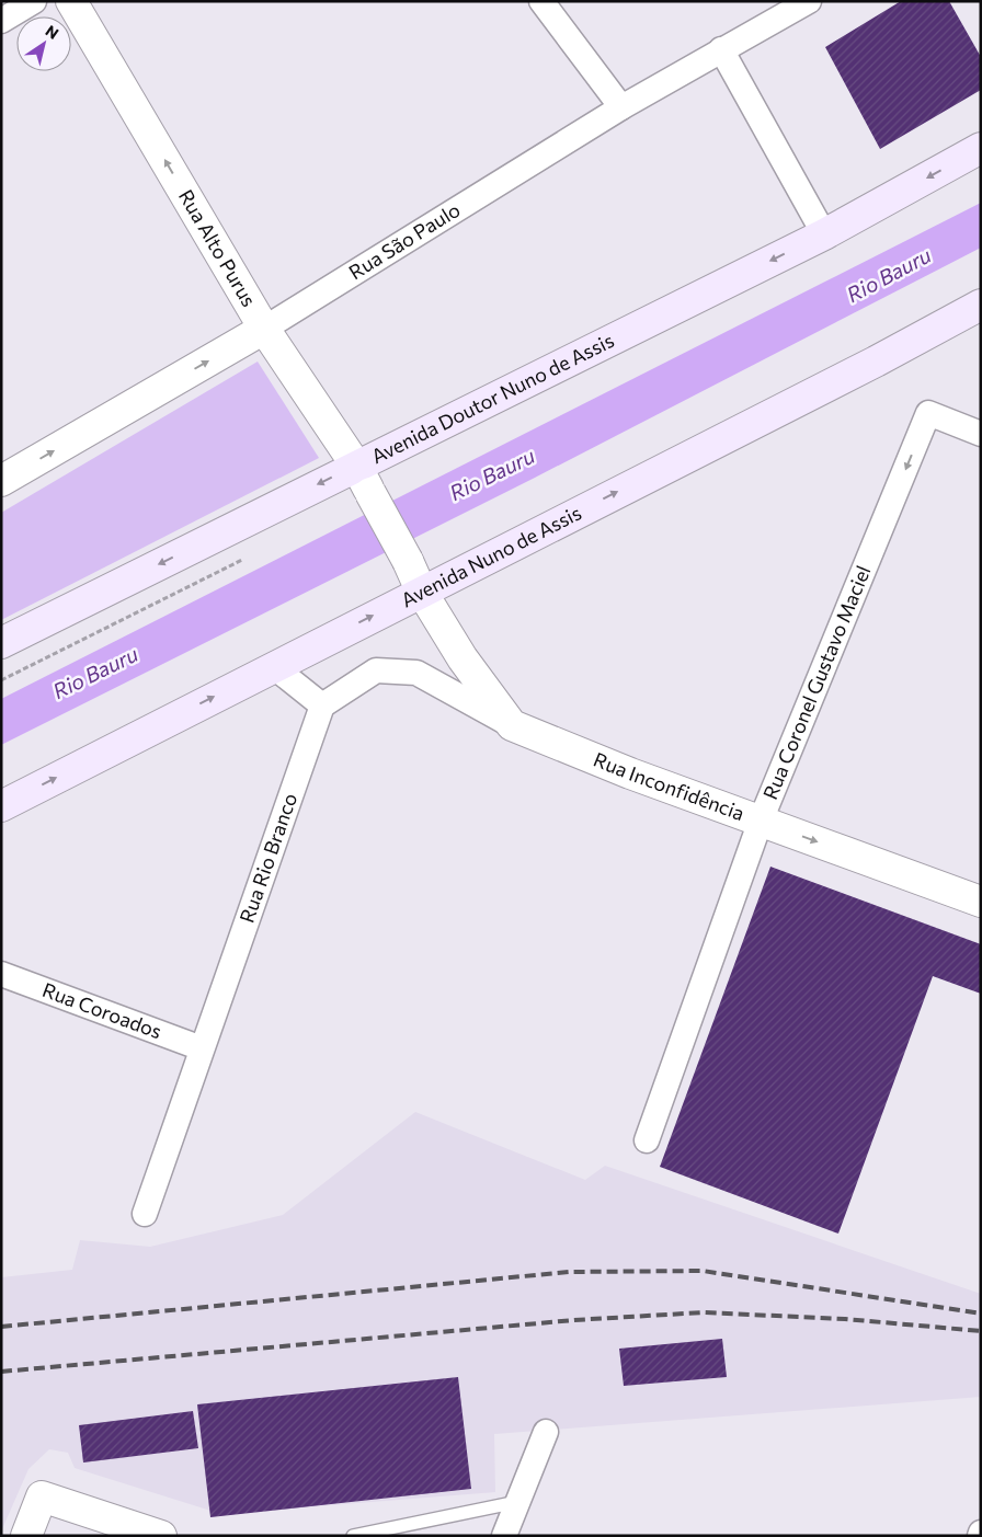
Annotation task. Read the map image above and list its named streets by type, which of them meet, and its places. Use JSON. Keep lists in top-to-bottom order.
{
  "streets": {
    "main road": ["Avenida Doutor Nuno de Assis", "Avenida Nuno de Assis"],
    "street": [
      "Rua São Paulo",
      "Rua Alto Purus",
      "Rua Coronel Gustavo Maciel",
      "Rua Inconfidência",
      "Rua Rio Branco",
      "Rua Coroados"
    ]
  },
  "crossings": [
    ["Rua São Paulo", "Rua Alto Purus"],
    ["Rua Alto Purus", "Avenida Doutor Nuno de Assis"],
    ["Rua Alto Purus", "Avenida Nuno de Assis"],
    ["Rua Coronel Gustavo Maciel", "Rua Inconfidência"],
    ["Rua Rio Branco", "Rua Coroados"]
  ],
  "one_way": [
    "Rua Alto Purus",
    "Avenida Doutor Nuno de Assis",
    "Avenida Nuno de Assis",
    "Rua Coronel Gustavo Maciel",
    "Rua Inconfidência"
  ],
  "water": ["Rio Bauru"],
  "north": "top right"
}
